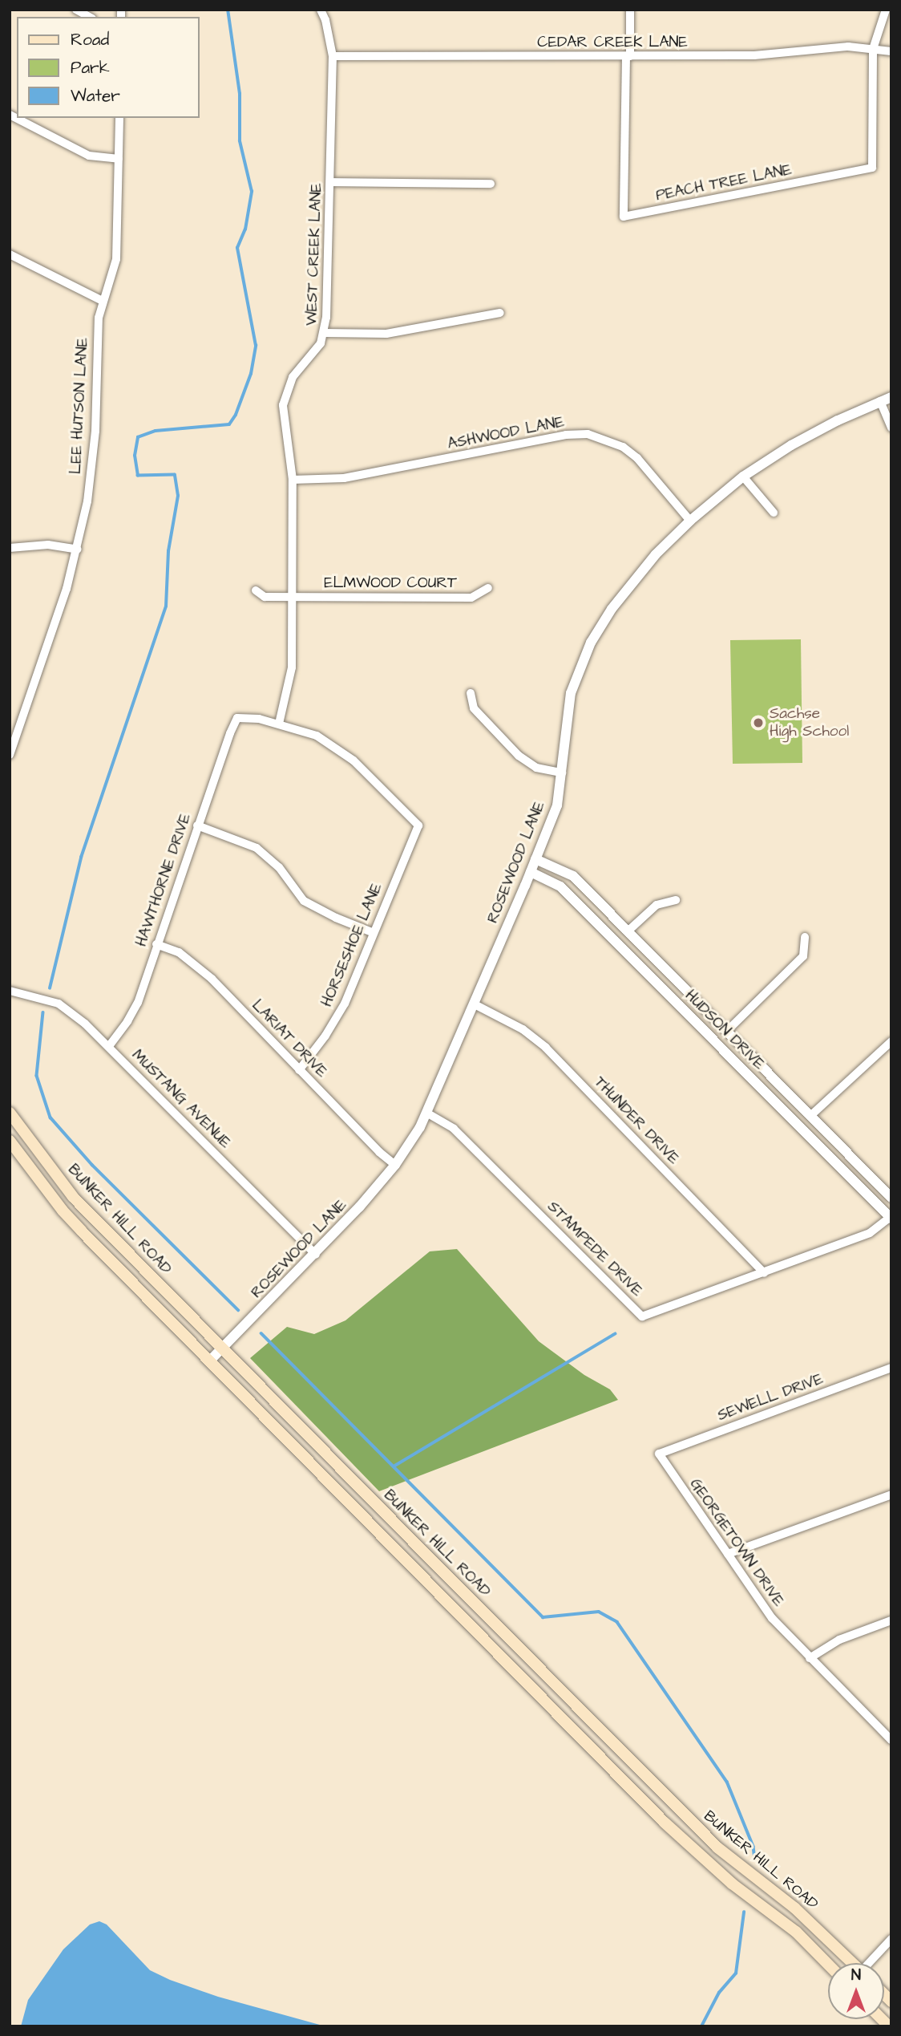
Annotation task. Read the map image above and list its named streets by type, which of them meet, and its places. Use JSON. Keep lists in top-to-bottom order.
{
  "streets": {
    "main road": ["BUNKER HILL ROAD"],
    "street": [
      "CEDAR CREEK LANE",
      "PEACH TREE LANE",
      "WEST CREEK LANE",
      "LEE HUTSON LANE",
      "ASHWOOD LANE",
      "ELMWOOD COURT",
      "ROSEWOOD LANE",
      "HAWTHORNE DRIVE",
      "HORSESHOE LANE",
      "HUDSON DRIVE",
      "LARIAT DRIVE",
      "MUSTANG AVENUE",
      "THUNDER DRIVE",
      "STAMPEDE DRIVE",
      "SEWELL DRIVE",
      "GEORGETOWN DRIVE"
    ]
  },
  "crossings": [
    ["CEDAR CREEK LANE", "PEACH TREE LANE"],
    ["CEDAR CREEK LANE", "WEST CREEK LANE"],
    ["WEST CREEK LANE", "ASHWOOD LANE"],
    ["WEST CREEK LANE", "ELMWOOD COURT"],
    ["WEST CREEK LANE", "HAWTHORNE DRIVE"],
    ["WEST CREEK LANE", "HORSESHOE LANE"],
    ["ASHWOOD LANE", "ROSEWOOD LANE"],
    ["ROSEWOOD LANE", "HUDSON DRIVE"],
    ["ROSEWOOD LANE", "LARIAT DRIVE"],
    ["ROSEWOOD LANE", "MUSTANG AVENUE"],
    ["ROSEWOOD LANE", "THUNDER DRIVE"],
    ["ROSEWOOD LANE", "BUNKER HILL ROAD"],
    ["ROSEWOOD LANE", "STAMPEDE DRIVE"],
    ["HAWTHORNE DRIVE", "HORSESHOE LANE"],
    ["HAWTHORNE DRIVE", "LARIAT DRIVE"],
    ["HAWTHORNE DRIVE", "MUSTANG AVENUE"],
    ["HORSESHOE LANE", "LARIAT DRIVE"],
    ["HUDSON DRIVE", "STAMPEDE DRIVE"],
    ["THUNDER DRIVE", "STAMPEDE DRIVE"],
    ["SEWELL DRIVE", "GEORGETOWN DRIVE"]
  ],
  "places": ["Sachse High School"],
  "legend": ["Road", "Park", "Water"],
  "north": "top"
}
